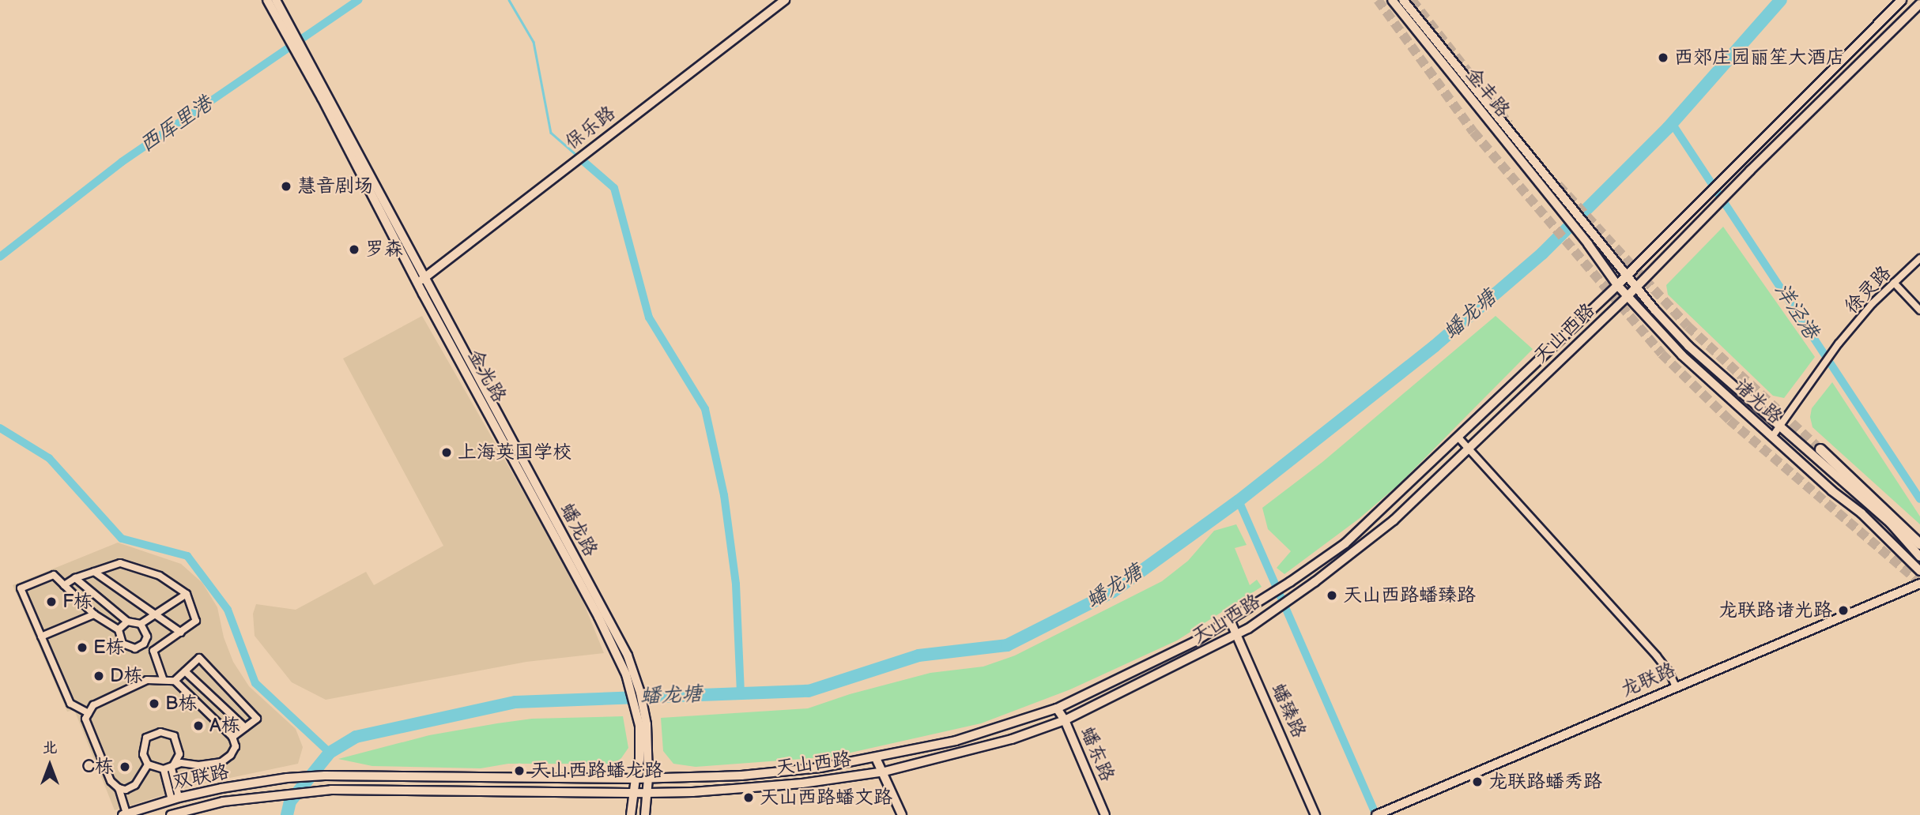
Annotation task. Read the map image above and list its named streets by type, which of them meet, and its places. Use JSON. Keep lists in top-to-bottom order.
{
  "streets": {
    "main road": [
      "金丰路",
      "天山西路",
      "诸光路",
      "蟠龙路",
      "双联路"
    ],
    "street": [
      "保乐路",
      "徐灵路",
      "龙联路",
      "蟠臻路",
      "蟠东路"
    ]
  },
  "crossings": [
    ["金丰路", "诸光路"],
    ["保乐路", "蟠龙路"],
    ["徐灵路", "诸光路"],
    ["天山西路", "诸光路"],
    ["天山西路", "蟠龙路"],
    ["天山西路", "蟠臻路"],
    ["天山西路", "蟠东路"],
    ["天山西路", "双联路"]
  ],
  "water": ["西厍里港", "洋泾港", "蟠龙塘"],
  "places": [
    "西郊庄园丽笙大酒店",
    "慧音剧场",
    "罗森",
    "上海英国学校",
    "天山西路蟠臻路",
    "F栋",
    "龙联路诸光路",
    "E栋",
    "D栋",
    "B栋",
    "A栋",
    "C栋",
    "天山西路蟠龙路",
    "龙联路蟠秀路",
    "天山西路蟠文路"
  ],
  "north": "top"
}
